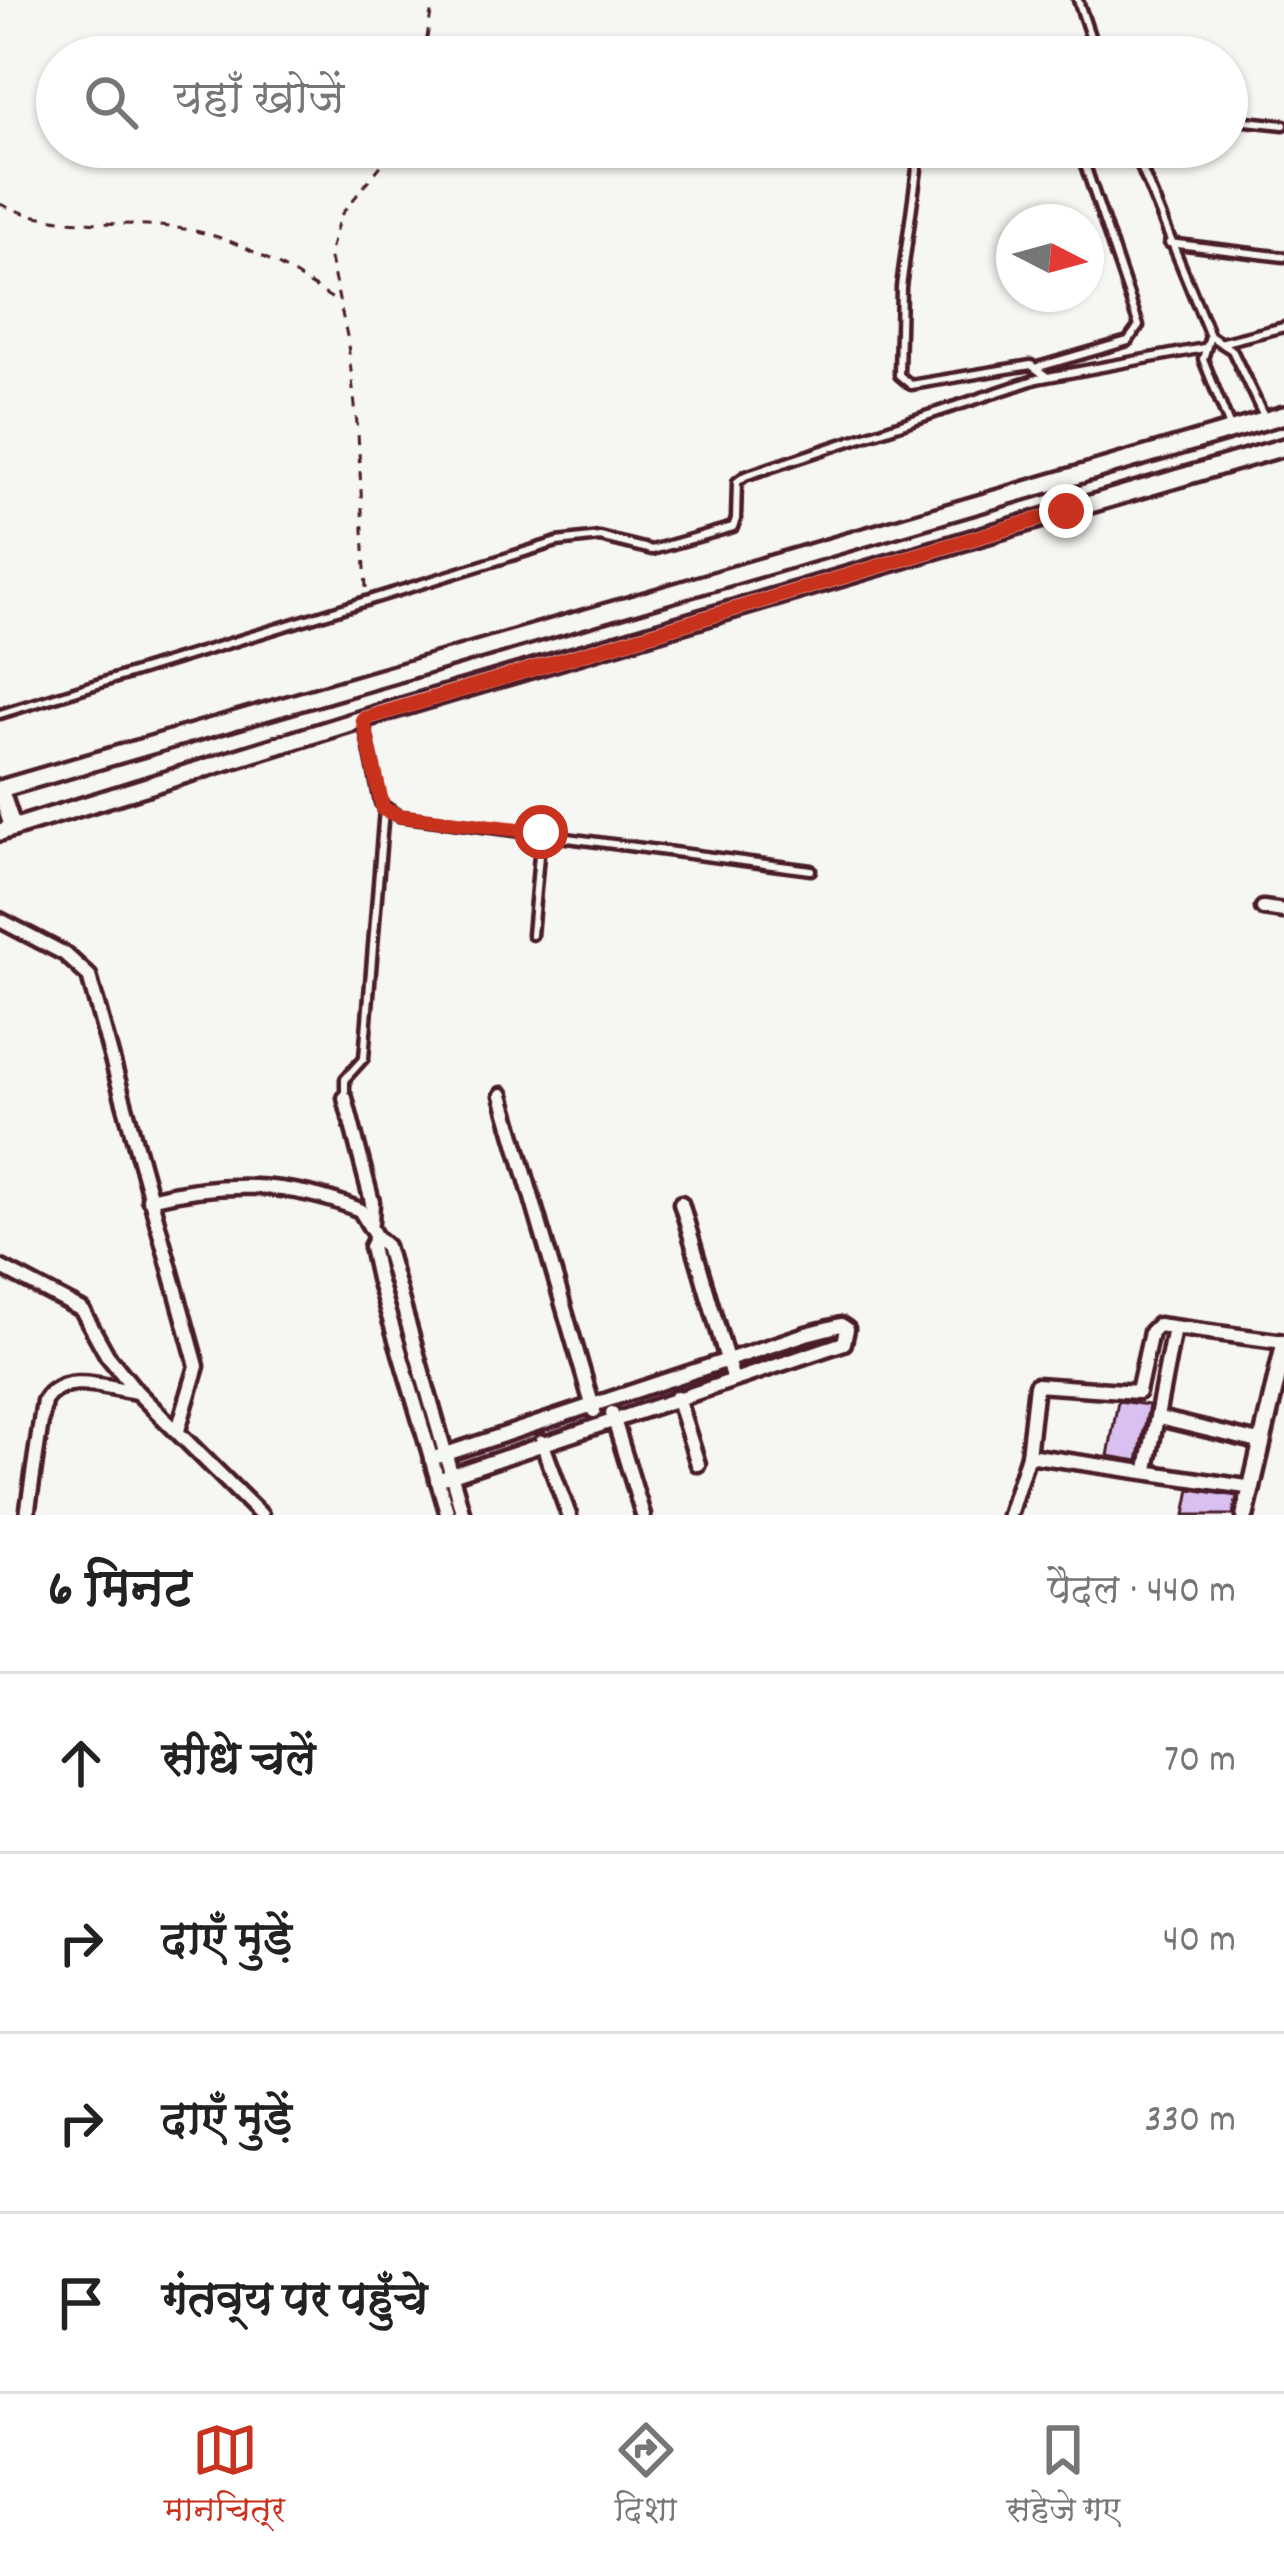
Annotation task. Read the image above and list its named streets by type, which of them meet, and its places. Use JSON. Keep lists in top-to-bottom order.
{
  "north": "right",
  "page": {
    "search": "यहाँ खोजें",
    "heading": ["6 मिनट", "पैदल · 440 m"],
    "list": [
      ["सीधे चलें", "70 m"],
      ["दाएँ मुड़ें", "40 m"],
      ["दाएँ मुड़ें", "330 m"],
      "गंतव्य पर पहुँचे"
    ],
    "nav": ["मानचित्र", "दिशा", "सहेजे गए"]
  }
}
